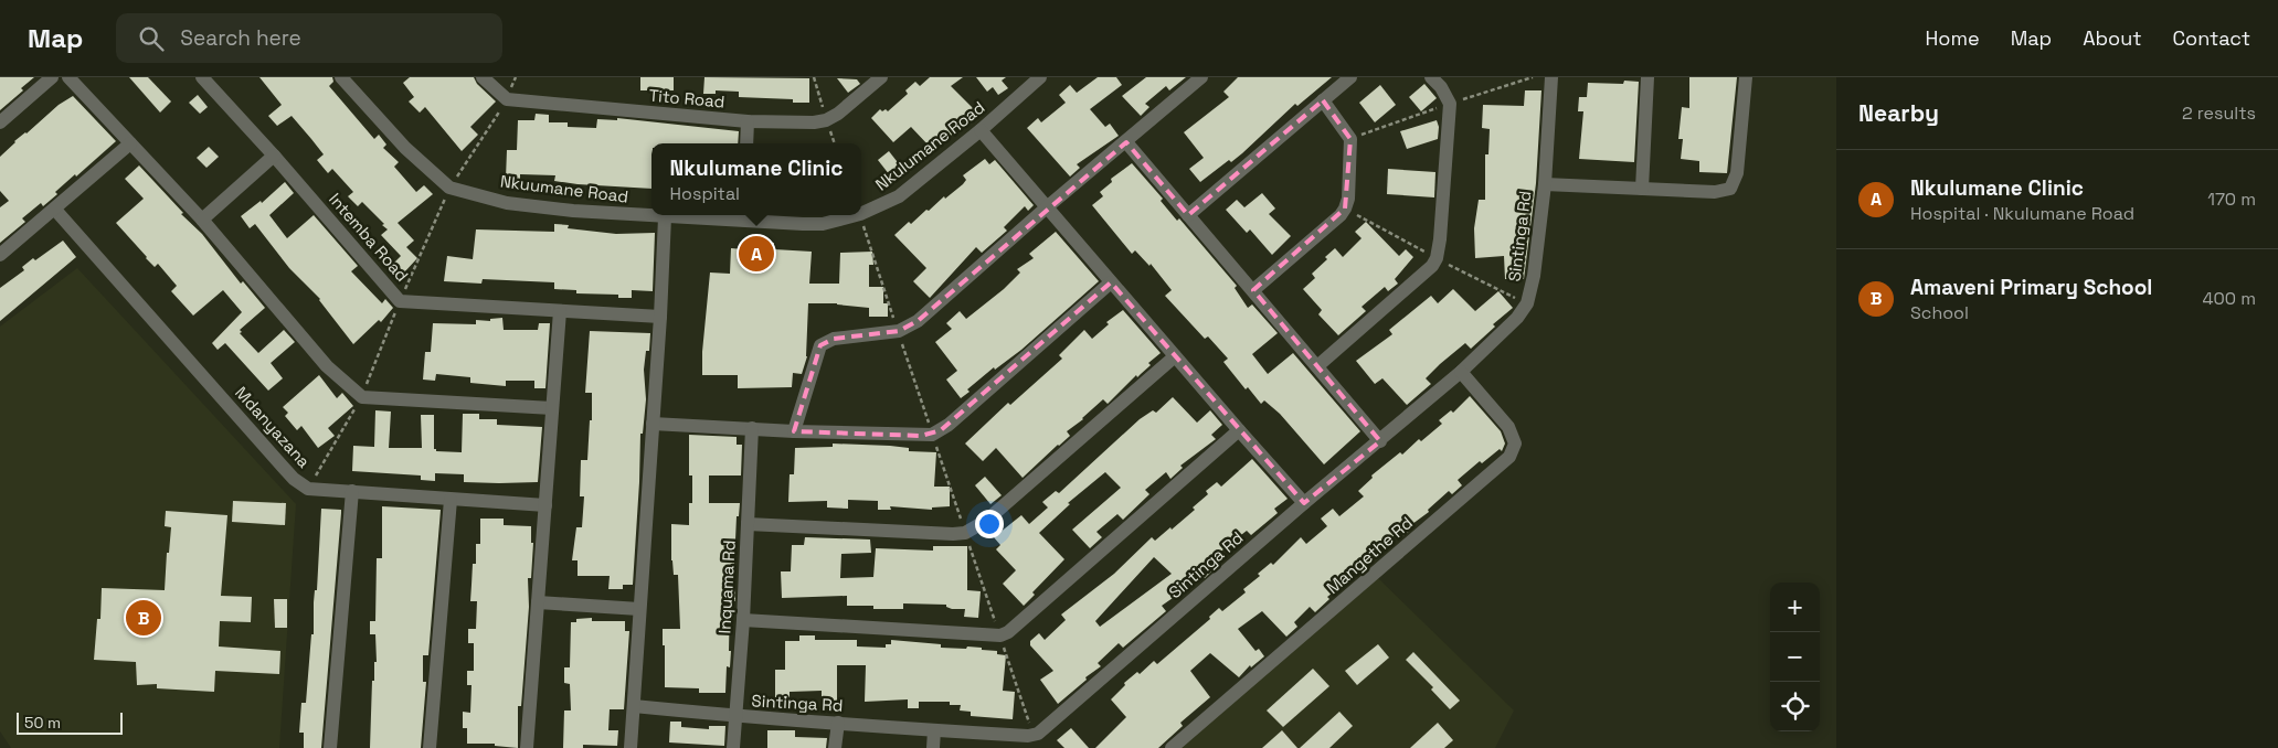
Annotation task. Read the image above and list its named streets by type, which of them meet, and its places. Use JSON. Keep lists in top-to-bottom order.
{
  "streets": {
    "street": [
      "Tito Road",
      "Nkulumane Road",
      "Nkuumane Road",
      "Sintinga Rd",
      "Intemba Road",
      "Mdanyazana",
      "Mangethe Rd",
      "Inquama Rd"
    ]
  },
  "crossings": [
    ["Nkulumane Road", "Nkuumane Road"],
    ["Sintinga Rd", "Mangethe Rd"],
    ["Sintinga Rd", "Inquama Rd"]
  ],
  "scale_bar": "50 m",
  "page": {
    "header": "Map",
    "search": "Search here",
    "nav": [
      "Home",
      "Map",
      "About",
      "Contact"
    ],
    "heading": ["Nearby", "2 results"],
    "popup": ["Nkulumane Clinic", "Hospital"],
    "list": [
      {
        "mark": "A",
        "name": "Nkulumane Clinic",
        "note": "Hospital · Nkulumane Road",
        "value": "170 m"
      },
      {
        "mark": "B",
        "name": "Amaveni Primary School",
        "note": "School",
        "value": "400 m"
      }
    ],
    "pins": ["A", "B"],
    "map_buttons": ["+", "−"],
    "scale": "50 m"
  }
}
